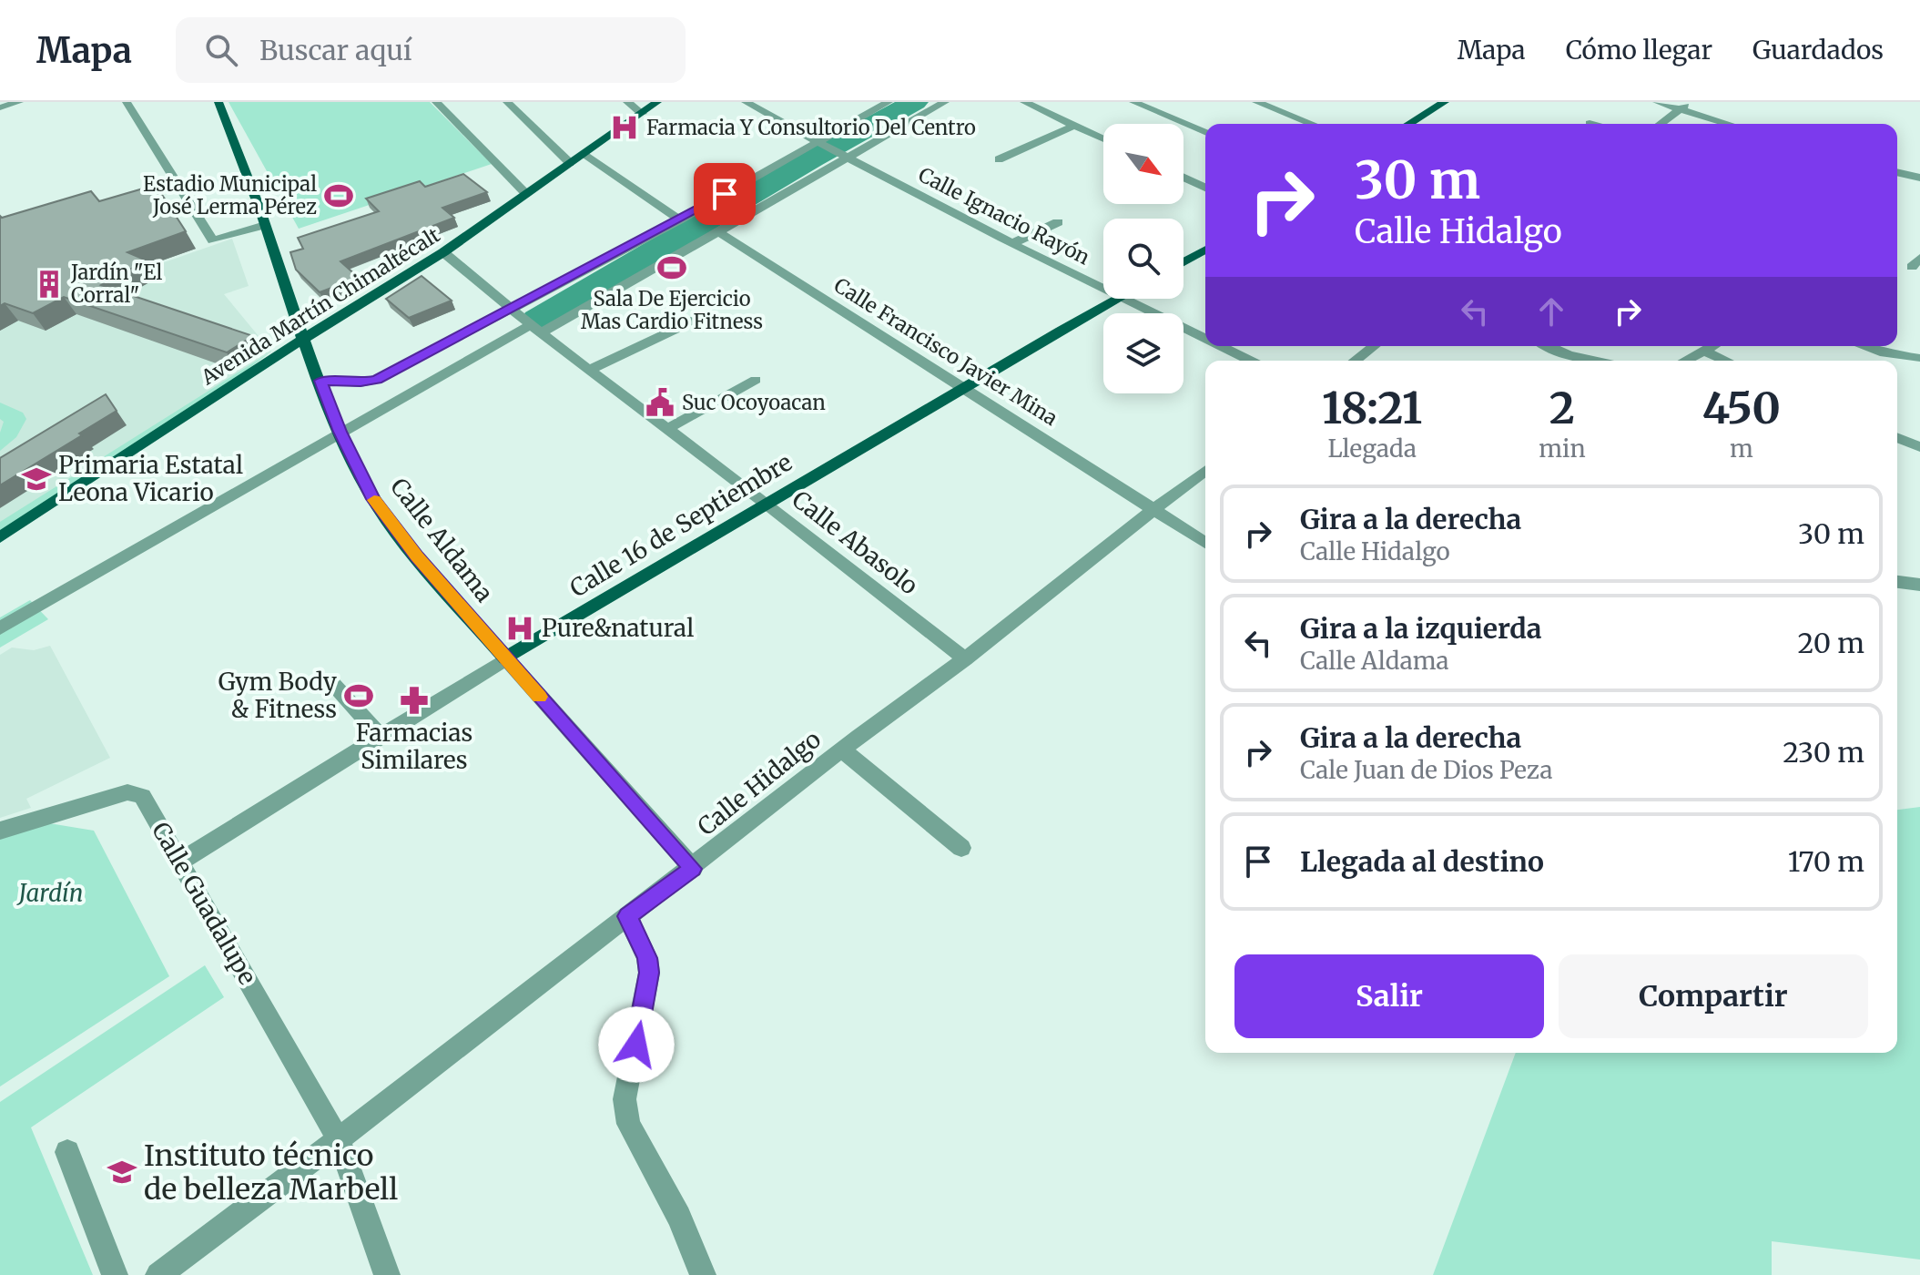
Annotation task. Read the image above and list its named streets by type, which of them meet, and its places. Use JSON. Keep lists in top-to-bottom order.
{
  "streets": {
    "main road": ["Avenida Martín Chimaltécalt", "Calle 16 de Septiembre", "Calle Aldama"],
    "street": [
      "Calle Ignacio Rayón",
      "Calle Francisco Javier Mina",
      "Calle Abasolo",
      "Calle Hidalgo",
      "Calle Guadalupe"
    ]
  },
  "crossings": [
    ["Avenida Martín Chimaltécalt", "Calle Aldama"],
    ["Calle Francisco Javier Mina", "Calle 16 de Septiembre"],
    ["Calle Francisco Javier Mina", "Calle Hidalgo"],
    ["Calle 16 de Septiembre", "Calle Aldama"],
    ["Calle 16 de Septiembre", "Calle Abasolo"],
    ["Calle 16 de Septiembre", "Calle Guadalupe"],
    ["Calle Aldama", "Calle Hidalgo"],
    ["Calle Abasolo", "Calle Hidalgo"],
    ["Calle Hidalgo", "Calle Guadalupe"]
  ],
  "parks": ["Jardín"],
  "places": {
    "hospital": ["Farmacia Y Consultorio Del Centro", "Pure&natural"],
    "sports": ["Estadio Municipal José Lerma Pérez", "Sala De Ejercicio Mas Cardio Fitness", "Gym Body & Fitness"],
    "building": ["Jardín \"El Corral\""],
    "public building": ["Suc Ocoyoacan"],
    "school or university": ["Primaria Estatal Leona Vicario", "Instituto técnico de belleza Marbell"],
    "pharmacy": ["Farmacias Similares"]
  },
  "north": "bottom right",
  "page": {
    "header": "Mapa",
    "search": "Buscar aquí",
    "nav": ["Mapa", "Cómo llegar", "Guardados"],
    "turn": ["30 m", "Calle Hidalgo"],
    "eta": [
      "18:21",
      "Llegada",
      "2",
      "min",
      "450",
      "m"
    ],
    "list": [
      {
        "name": "Gira a la derecha",
        "note": "Calle Hidalgo",
        "value": "30 m"
      },
      {
        "name": "Gira a la izquierda",
        "note": "Calle Aldama",
        "value": "20 m"
      },
      {
        "name": "Gira a la derecha",
        "note": "Cale Juan de Dios Peza",
        "value": "230 m"
      },
      {
        "name": "Llegada al destino",
        "value": "170 m"
      }
    ],
    "buttons": ["Salir", "Compartir"]
  }
}
